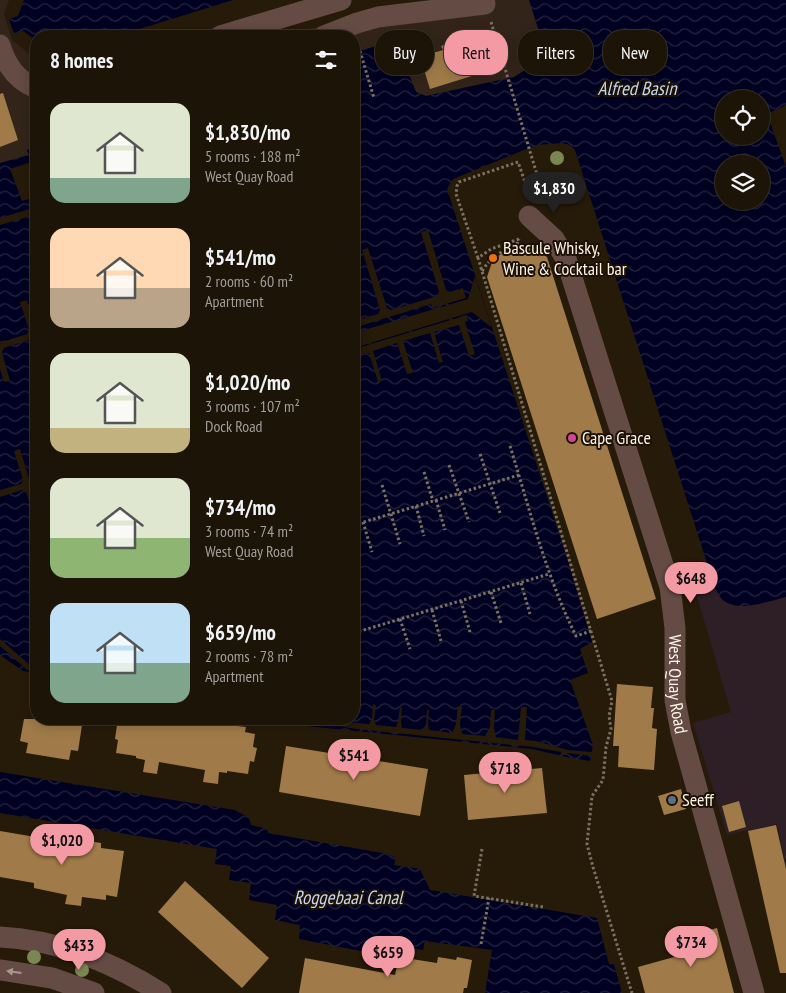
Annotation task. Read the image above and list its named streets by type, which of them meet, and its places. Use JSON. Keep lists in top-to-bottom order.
{
  "streets": {
    "street": ["West Quay Road"]
  },
  "water": ["Alfred Basin", "Roggebaai Canal"],
  "places": ["Bascule Whisky, Wine & Cocktail bar", "Cape Grace", "Seeff"],
  "page": {
    "chip": [
      "Buy",
      "Rent",
      "Filters",
      "New"
    ],
    "heading": "8 homes",
    "list": [
      {
        "name": "$1,830/mo",
        "note": "5 rooms · 188 m² · West Quay Road"
      },
      {
        "name": "$541/mo",
        "note": "2 rooms · 60 m² · Apartment"
      },
      {
        "name": "$1,020/mo",
        "note": "3 rooms · 107 m² · Dock Road"
      },
      {
        "name": "$734/mo",
        "note": "3 rooms · 74 m² · West Quay Road"
      },
      {
        "name": "$659/mo",
        "note": "2 rooms · 78 m² · Apartment"
      }
    ],
    "price": [
      "$1,830",
      "$648",
      "$541",
      "$718",
      "$1,020",
      "$734",
      "$433",
      "$659"
    ]
  }
}
